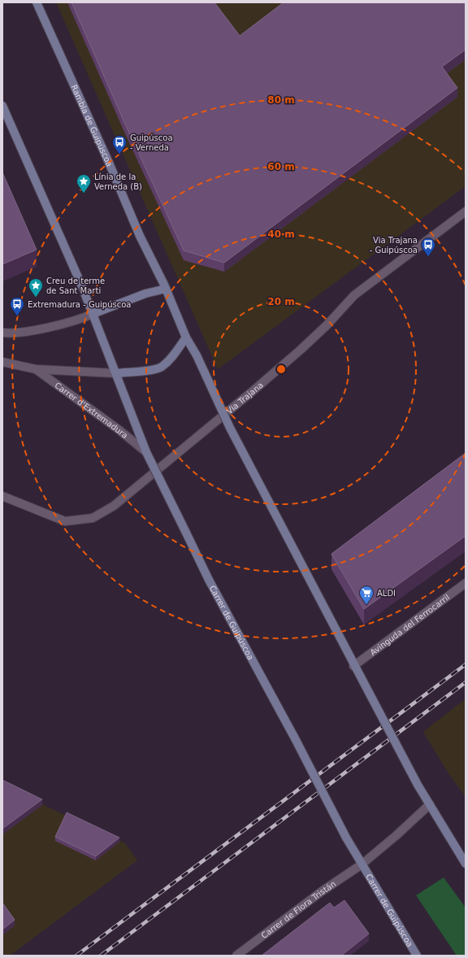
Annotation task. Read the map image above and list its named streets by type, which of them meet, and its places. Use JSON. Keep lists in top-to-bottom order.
{
  "streets": {
    "main road": ["Rambla de Guipúscoa", "Carrer de Guipúscoa"],
    "street": [
      "Via Trajana",
      "Carrer d'Extremadura",
      "Avinguda del Ferrocarril",
      "Carrer de Flora Tristán"
    ]
  },
  "crossings": [
    ["Carrer d'Extremadura", "Carrer de Guipúscoa"],
    ["Carrer de Guipúscoa", "Carrer de Flora Tristán"]
  ],
  "places": {
    "bus stop": ["Guipúscoa - Verneda", "Via Trajana - Guipúscoa", "Extremadura - Guipúscoa"],
    "place": ["Línia de la Verneda (B)", "Creu de terme de Sant Marti"],
    "supermarket": ["ALDI"]
  },
  "rings": [
    "80 m",
    "60 m",
    "40 m",
    "20 m"
  ]
}
